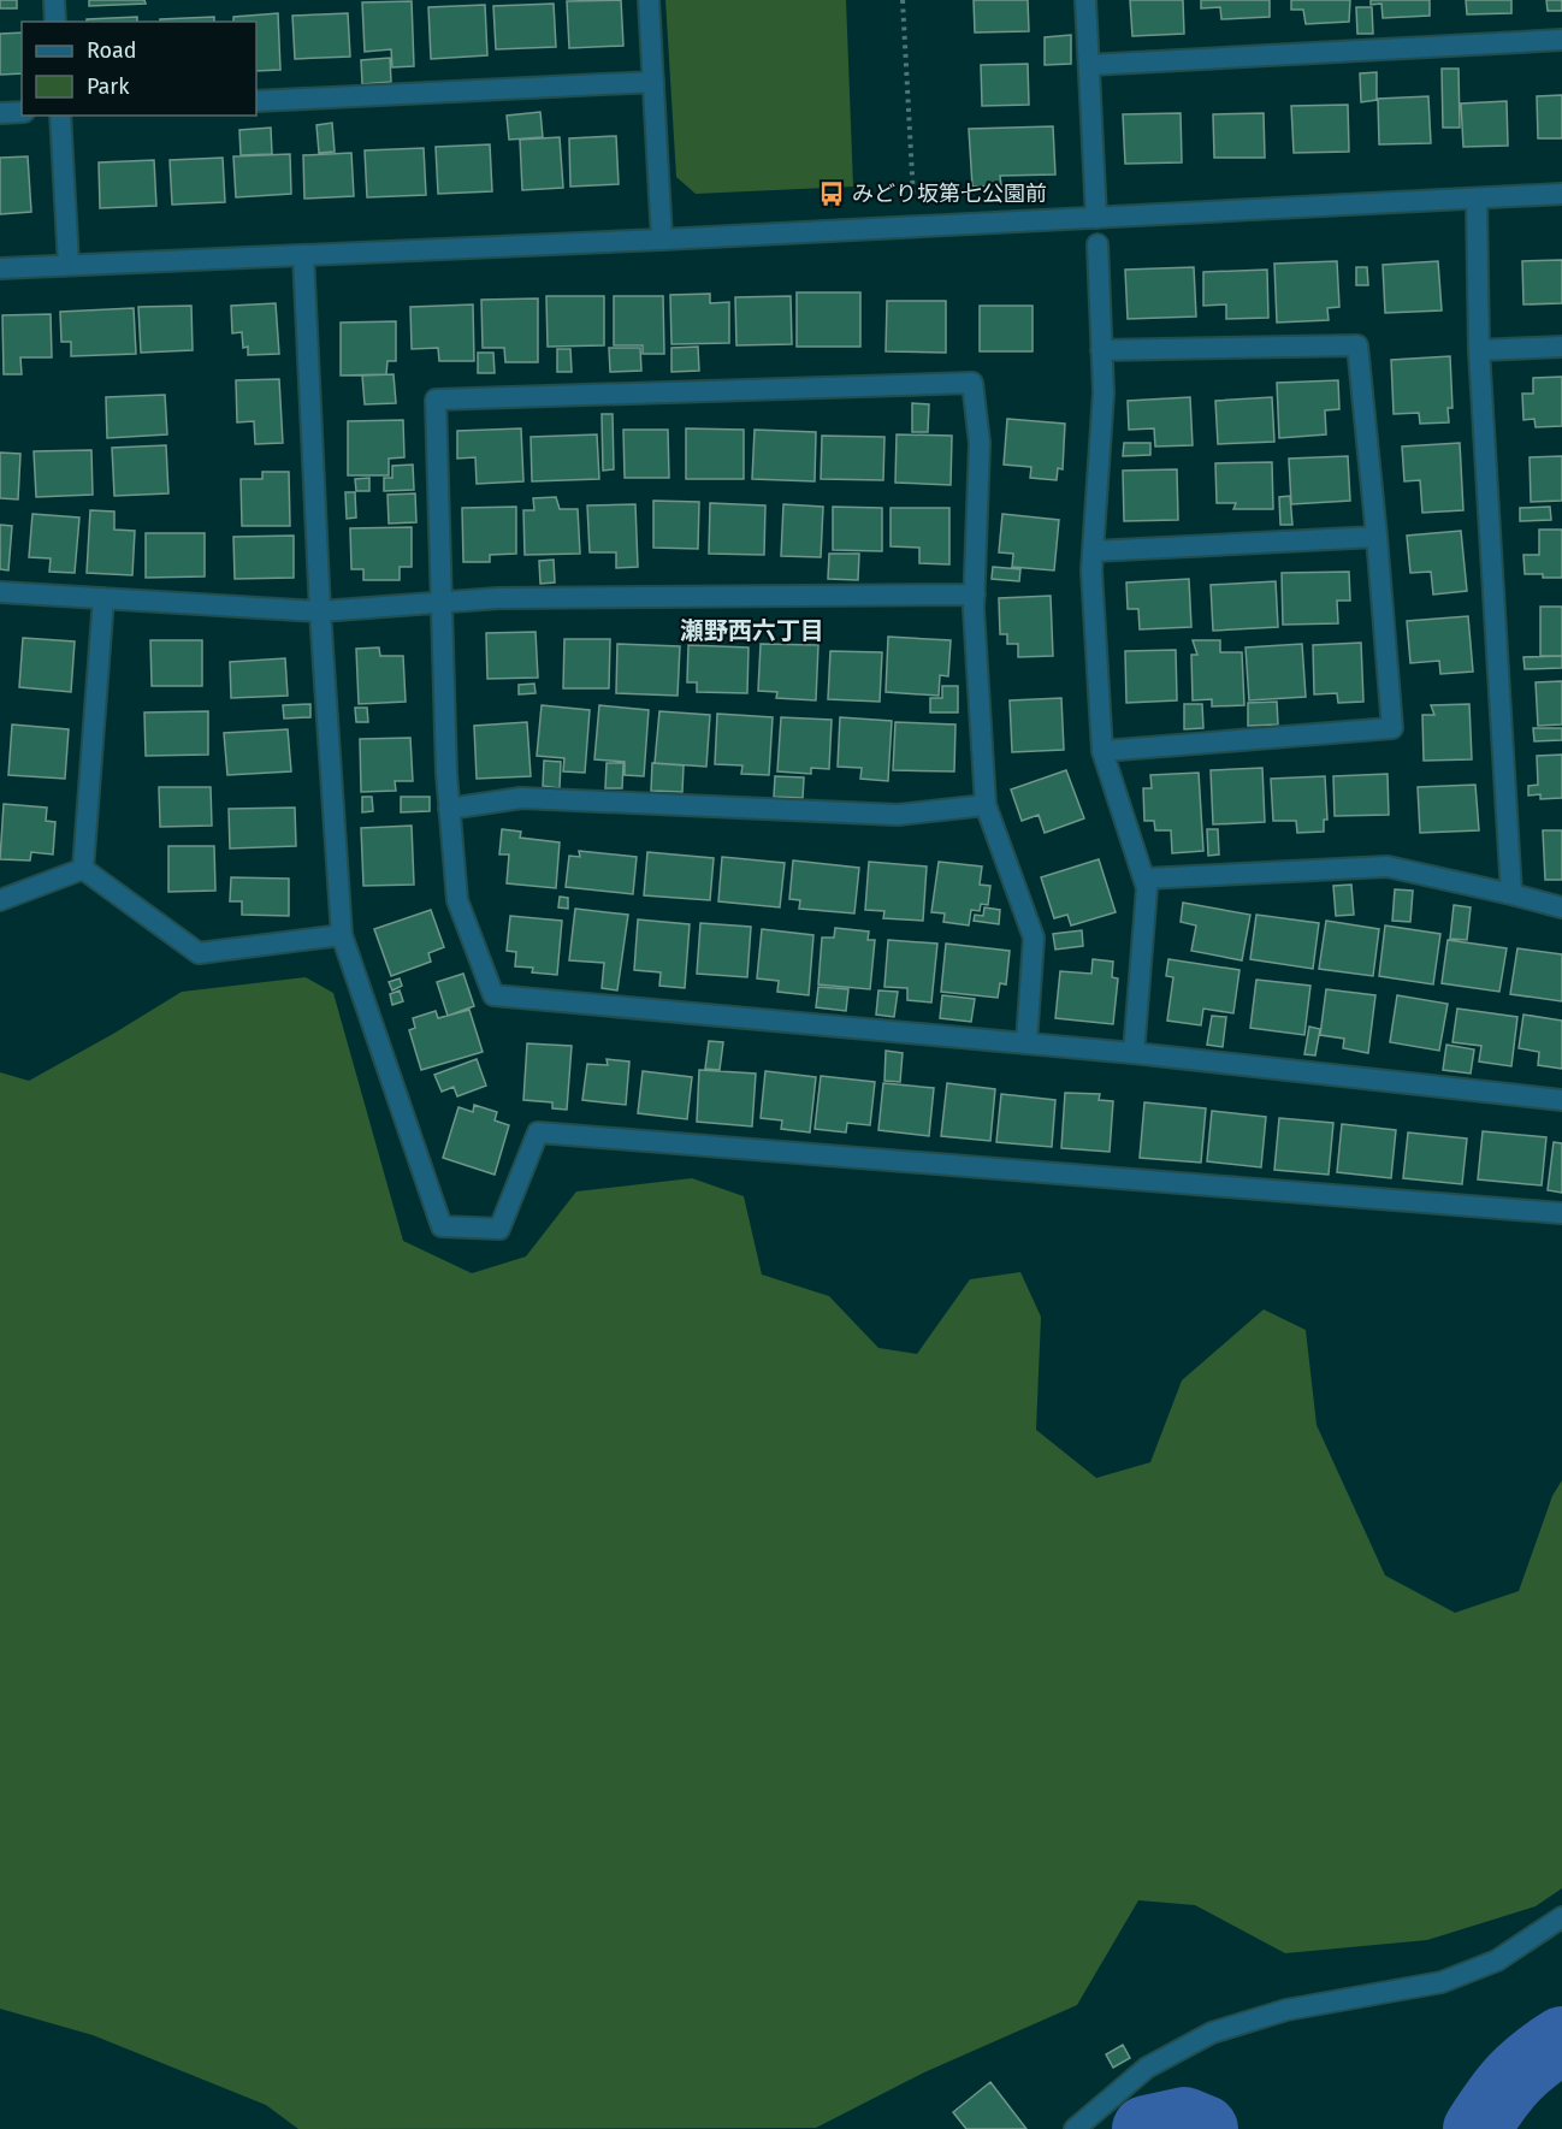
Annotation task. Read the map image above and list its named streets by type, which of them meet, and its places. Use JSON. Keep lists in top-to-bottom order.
{
  "districts": ["瀬野西六丁目"],
  "places": {
    "bus stop": ["みどり坂第七公園前"]
  },
  "legend": ["Road", "Park"]
}
